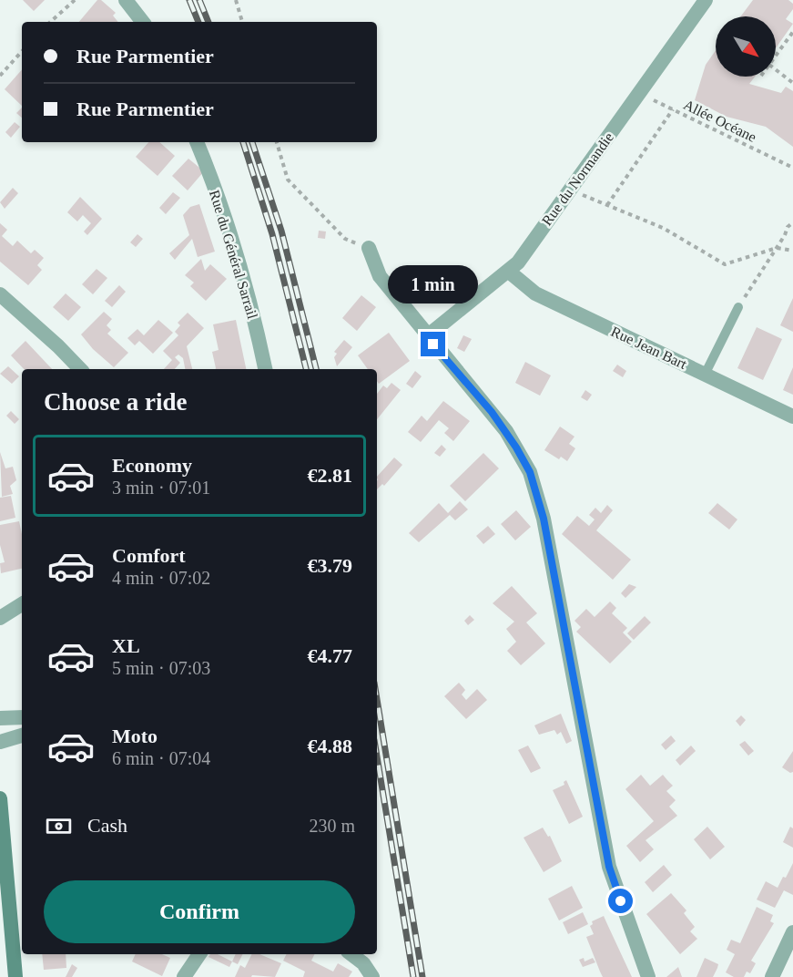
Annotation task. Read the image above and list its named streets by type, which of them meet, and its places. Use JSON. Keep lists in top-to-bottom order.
{
  "streets": {
    "street": ["Rue du Normandie", "Rue du Général Sarrail", "Rue Jean Bart"],
    "path": ["Allée Océane"]
  },
  "crossings": [
    ["Allée Océane", "Rue du Normandie"],
    ["Rue du Normandie", "Rue Jean Bart"]
  ],
  "north": "bottom right",
  "page": {
    "banner": ["Rue Parmentier", "Rue Parmentier"],
    "bubble": "1 min",
    "heading": "Choose a ride",
    "list": [
      {
        "name": "Economy",
        "note": "3 min · 07:01",
        "value": "€2.81"
      },
      {
        "name": "Comfort",
        "note": "4 min · 07:02",
        "value": "€3.79"
      },
      {
        "name": "XL",
        "note": "5 min · 07:03",
        "value": "€4.77"
      },
      {
        "name": "Moto",
        "note": "6 min · 07:04",
        "value": "€4.88"
      }
    ],
    "pay": ["Cash", "230 m"],
    "buttons": "Confirm"
  }
}
